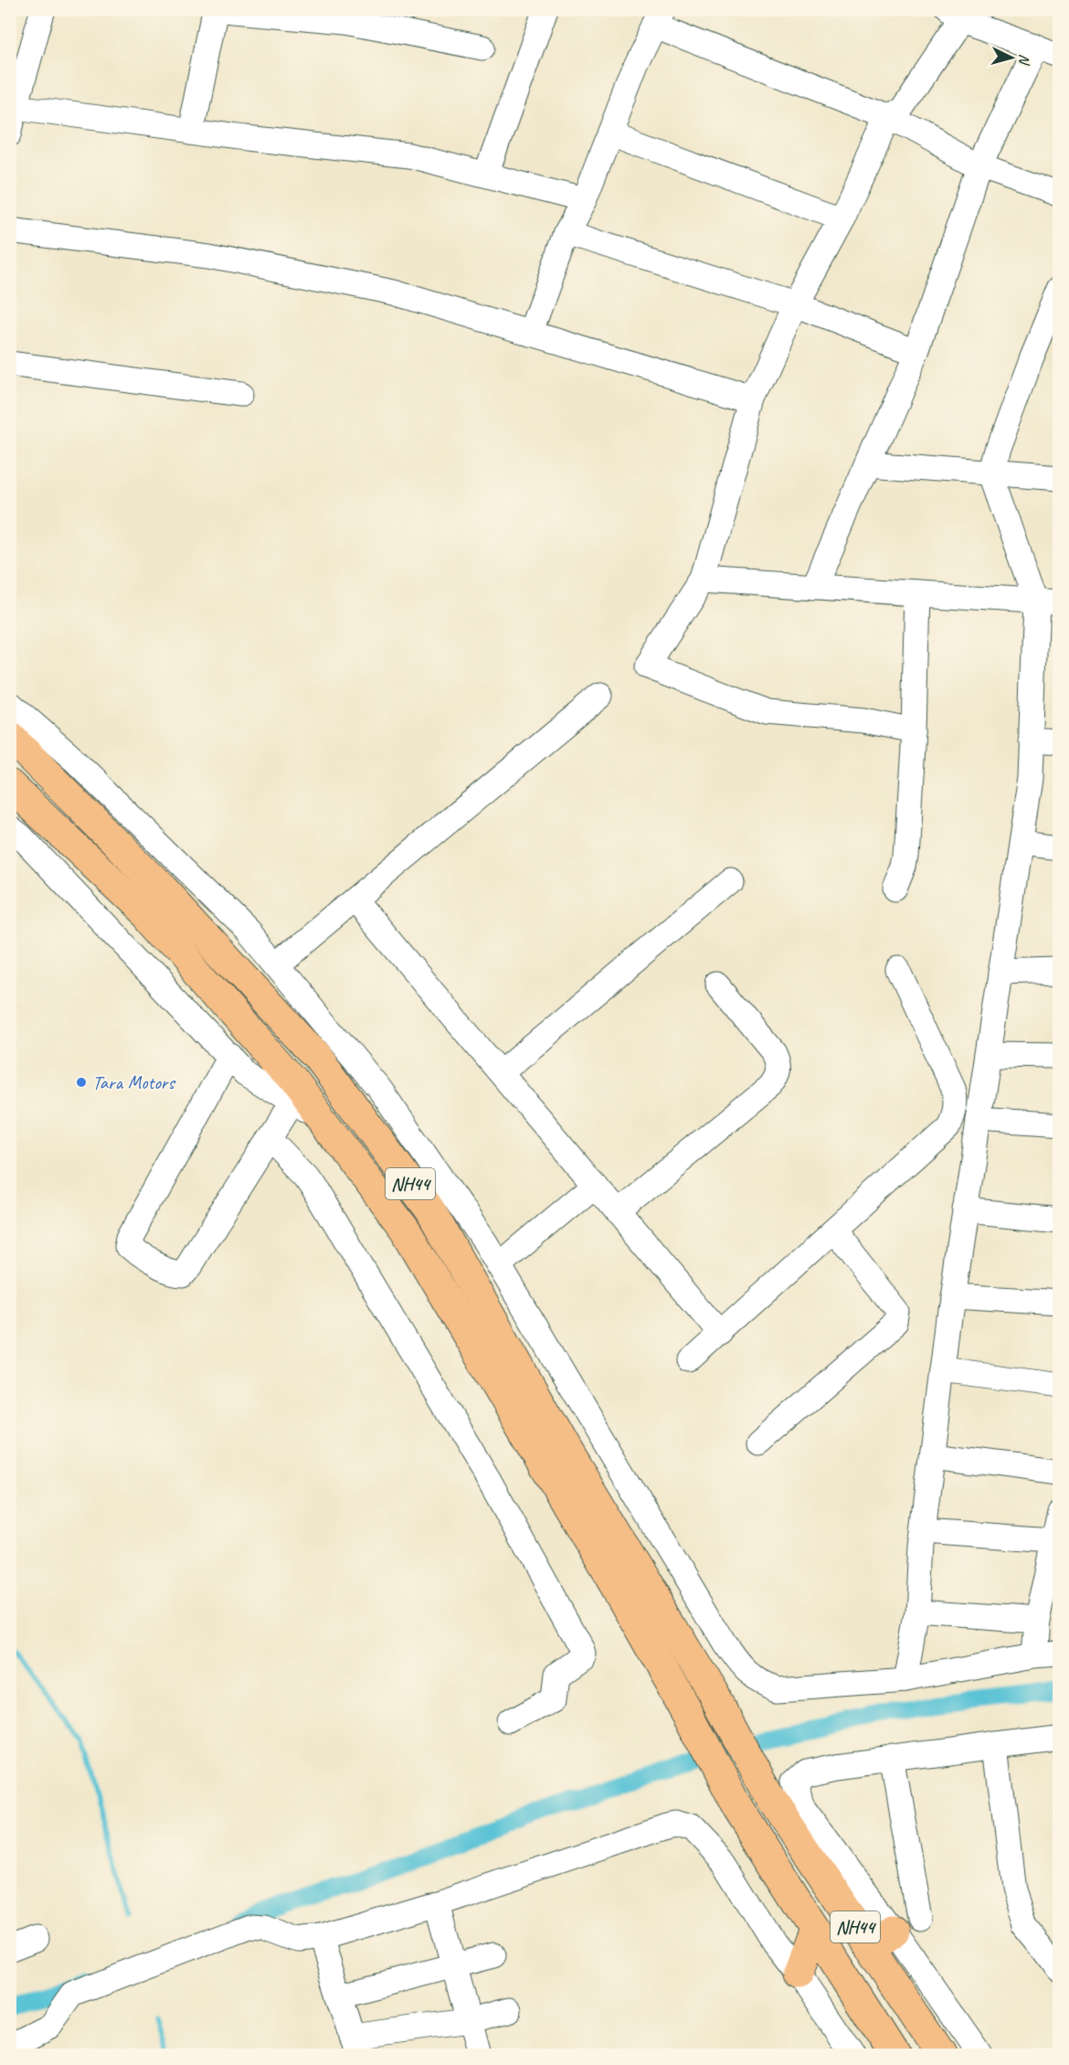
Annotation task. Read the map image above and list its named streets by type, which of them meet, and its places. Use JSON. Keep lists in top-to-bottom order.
{
  "streets": {
    "highway": ["NH44"]
  },
  "places": ["Tara Motors"],
  "north": "right"
}
